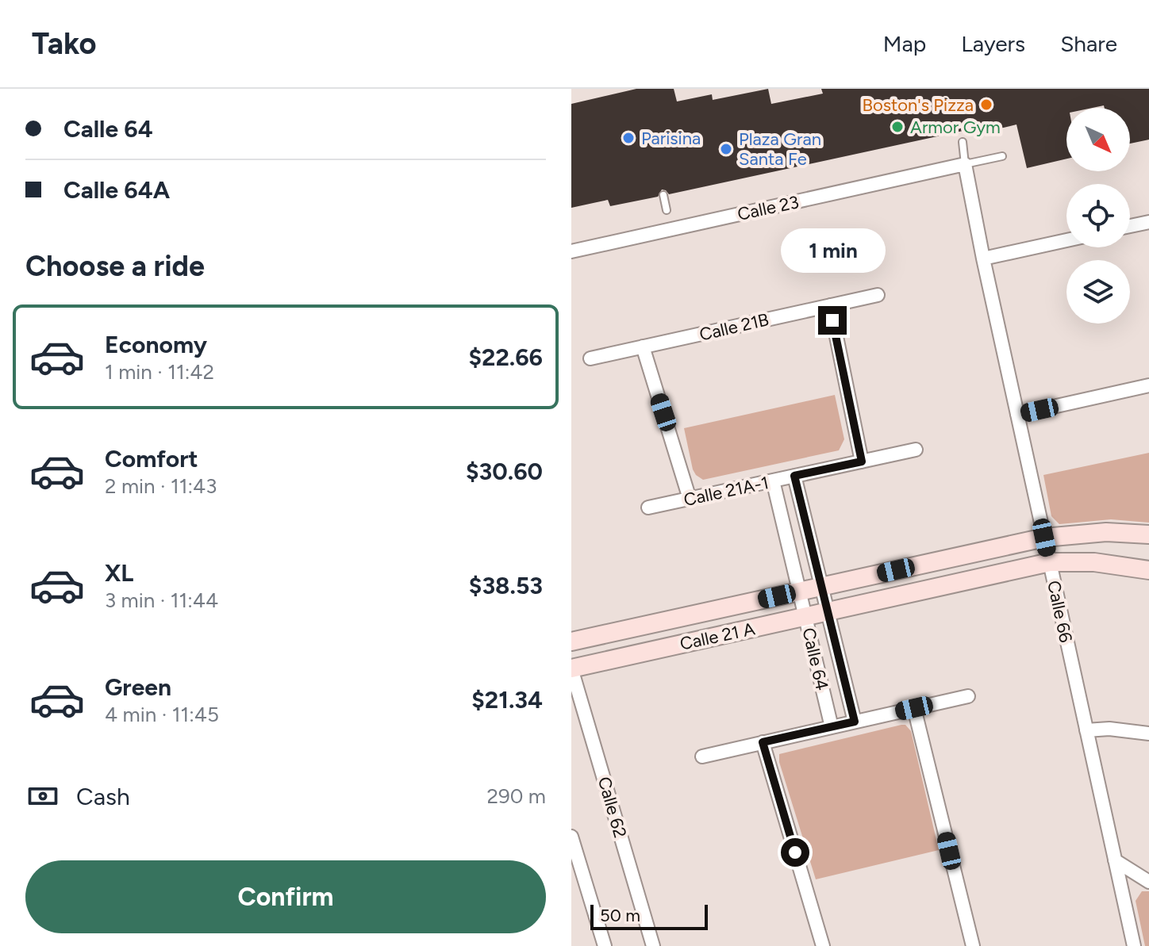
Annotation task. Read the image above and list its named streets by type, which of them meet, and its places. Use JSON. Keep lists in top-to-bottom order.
{
  "streets": {
    "main road": ["Calle 21 A"],
    "street": [
      "Calle 23",
      "Calle 21B",
      "Calle 21A-1",
      "Calle 66",
      "Calle 64",
      "Calle 62"
    ]
  },
  "crossings": [
    ["Calle 23", "Calle 66"],
    ["Calle 21A-1", "Calle 64"],
    ["Calle 66", "Calle 21 A"],
    ["Calle 21 A", "Calle 64"],
    ["Calle 21 A", "Calle 62"]
  ],
  "places": [
    "Boston's Pizza",
    "Armor Gym",
    "Parisina",
    "Plaza Gran Santa Fe"
  ],
  "scale_bar": "50 m",
  "north": "bottom right",
  "page": {
    "header": "Tako",
    "nav": ["Map", "Layers", "Share"],
    "banner": ["Calle 64", "Calle 64A"],
    "heading": "Choose a ride",
    "bubble": "1 min",
    "list": [
      {
        "name": "Economy",
        "note": "1 min · 11:42",
        "value": "$22.66"
      },
      {
        "name": "Comfort",
        "note": "2 min · 11:43",
        "value": "$30.60"
      },
      {
        "name": "XL",
        "note": "3 min · 11:44",
        "value": "$38.53"
      },
      {
        "name": "Green",
        "note": "4 min · 11:45",
        "value": "$21.34"
      }
    ],
    "pay": ["Cash", "290 m"],
    "buttons": "Confirm",
    "scale": "50 m"
  }
}
